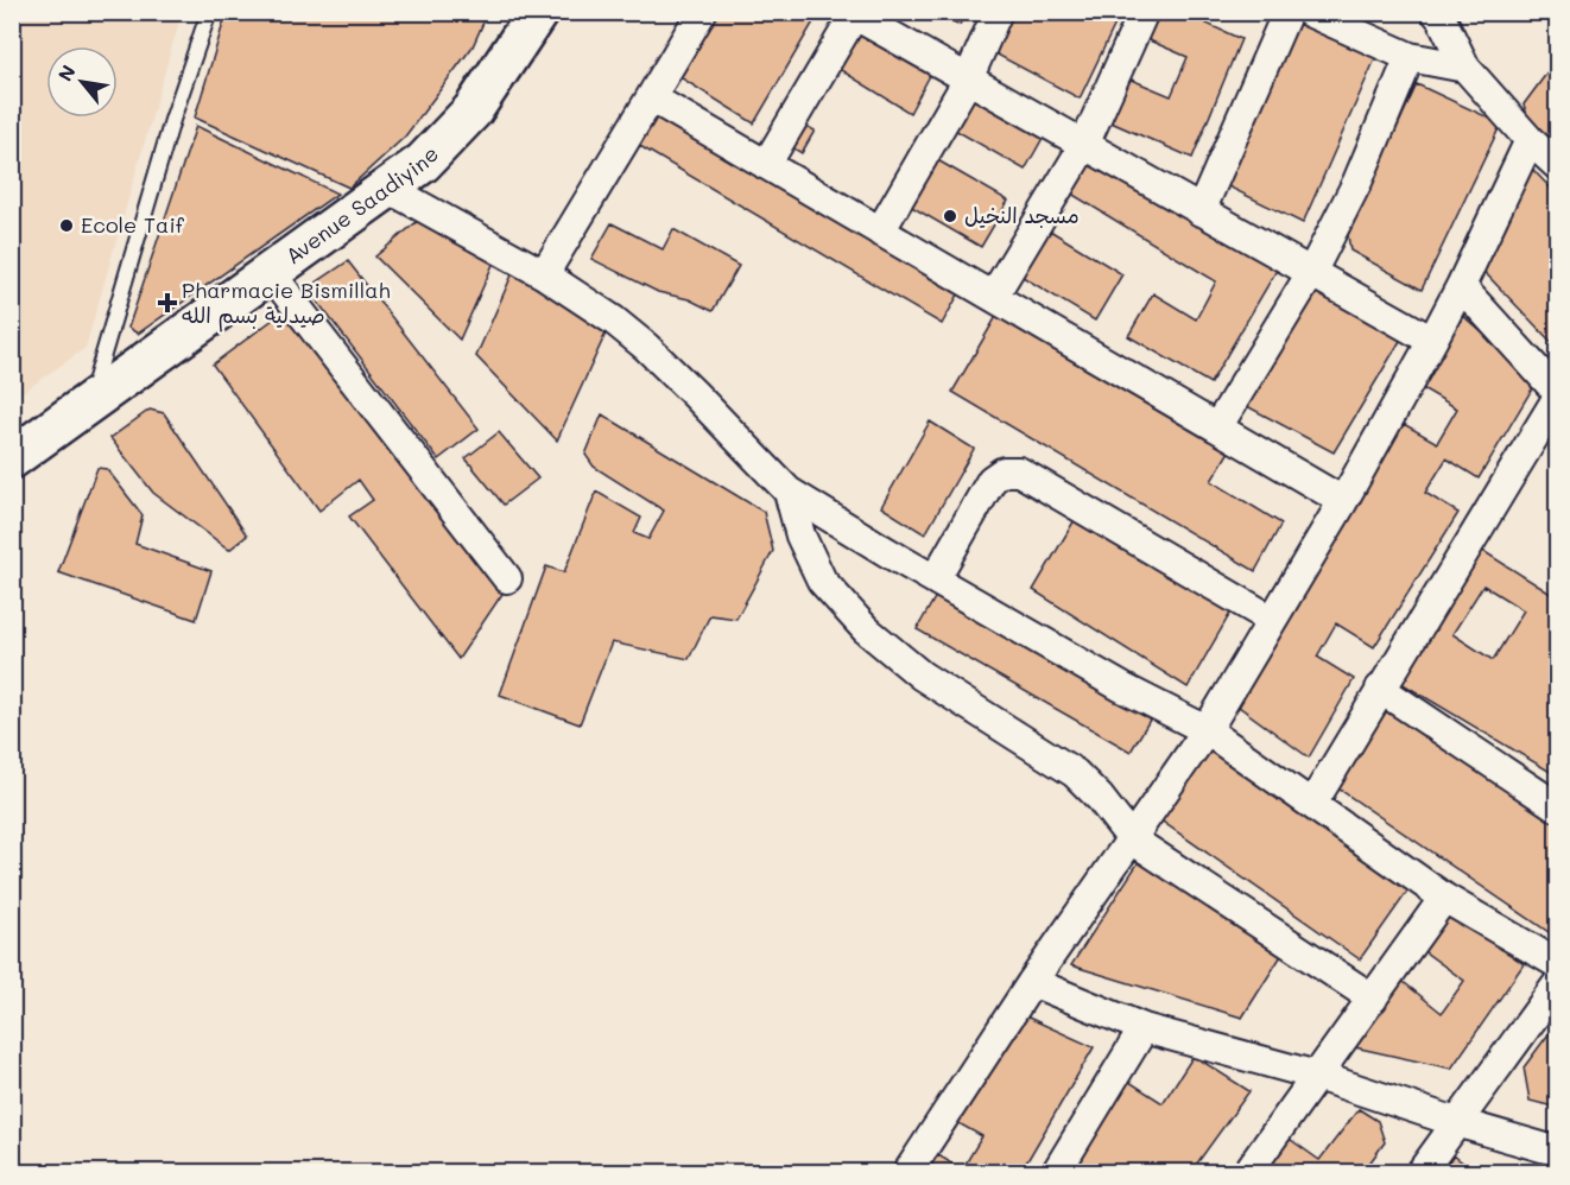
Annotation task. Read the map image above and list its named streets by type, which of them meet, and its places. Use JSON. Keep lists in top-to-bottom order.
{
  "streets": {
    "main road": ["Avenue Saadiyine"]
  },
  "places": {
    "other": ["مسجد النخيل", "Ecole Taif"],
    "health": ["Pharmacie Bismillah صيدلية بسم الله"]
  },
  "north": "top left"
}
